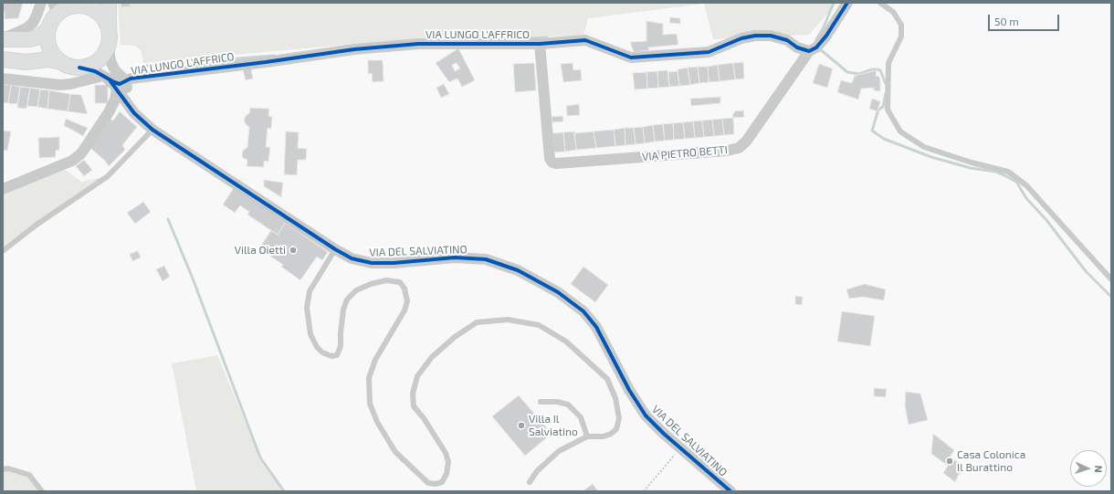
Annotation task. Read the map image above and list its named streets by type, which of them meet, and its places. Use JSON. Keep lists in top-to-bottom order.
{
  "streets": {
    "street": ["VIA LUNGO L'AFFRICO", "VIA PIETRO BETTI", "VIA DEL SALVIATINO"]
  },
  "crossings": [
    ["VIA LUNGO L'AFFRICO", "VIA PIETRO BETTI"],
    ["VIA LUNGO L'AFFRICO", "VIA DEL SALVIATINO"]
  ],
  "places": ["Villa Oietti", "Villa Il Salviatino", "Casa Colonica Il Burattino"],
  "scale_bar": "50 m",
  "north": "right"
}
